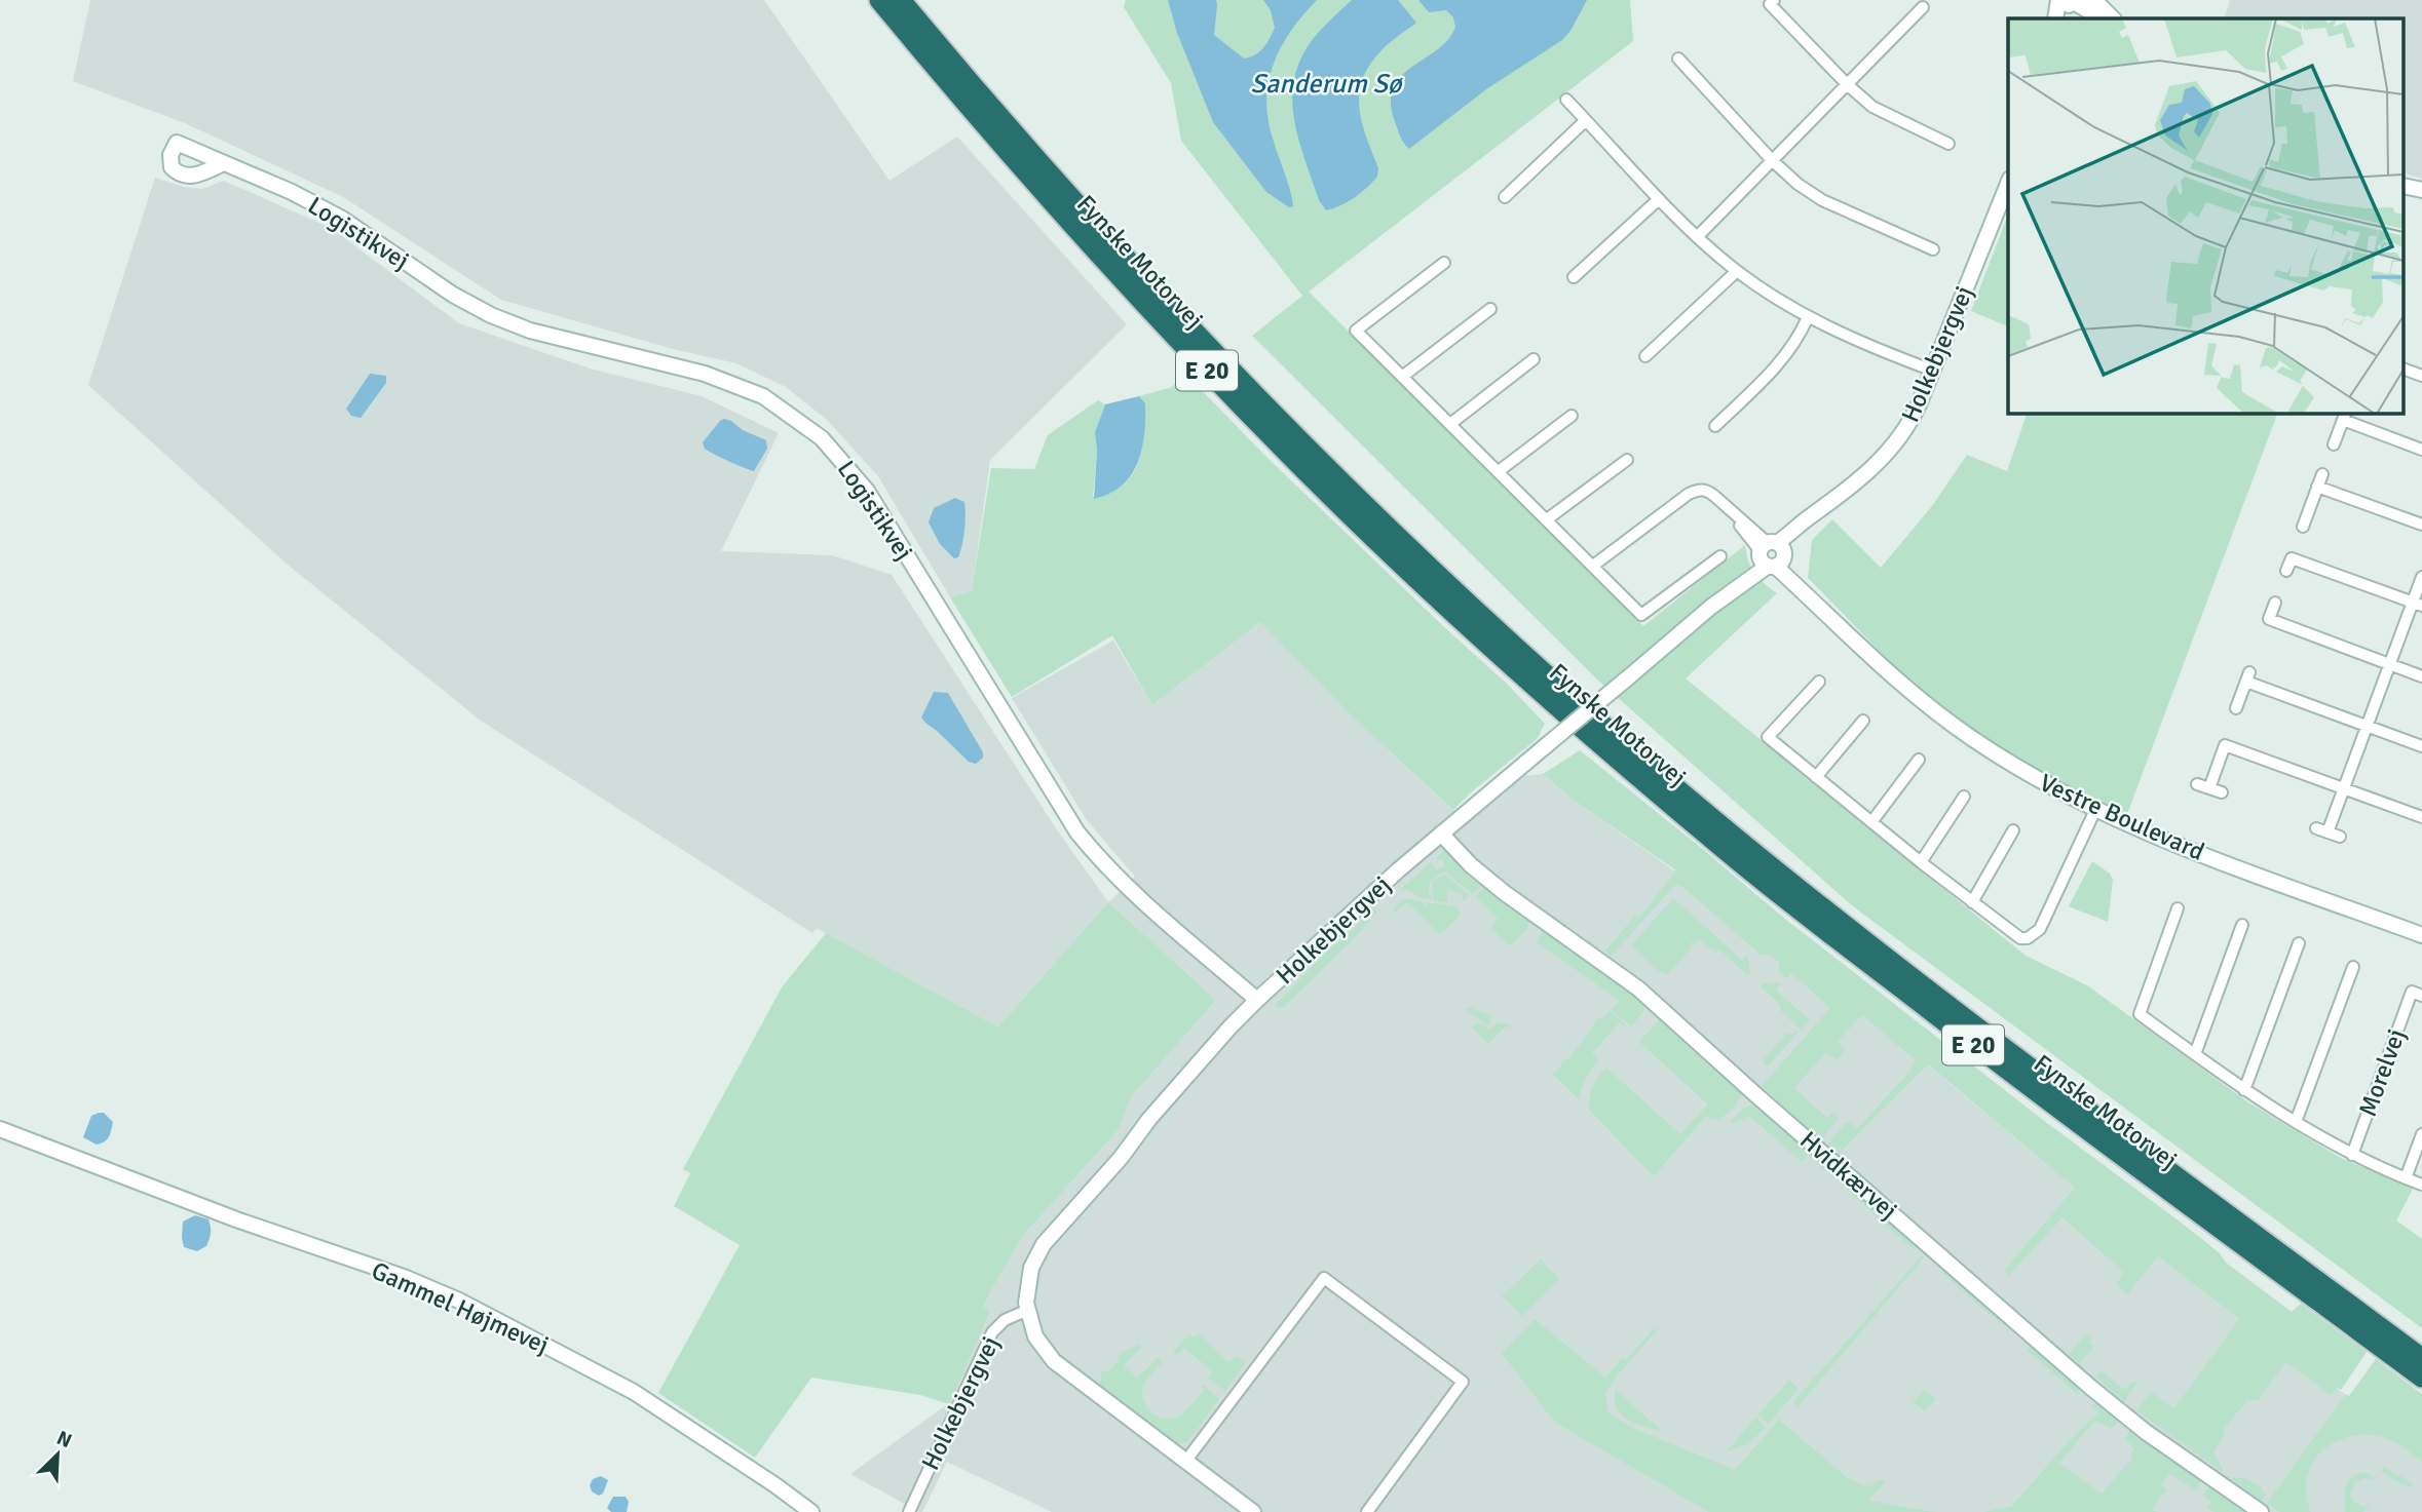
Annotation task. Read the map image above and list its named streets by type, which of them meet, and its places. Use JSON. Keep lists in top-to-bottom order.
{
  "streets": {
    "highway": ["Fynske Motorvej", "E 20"],
    "street": [
      "Logistikvej",
      "Holkebjergvej",
      "Vestre Boulevard",
      "Morelvej",
      "Hvidkærvej",
      "Gammel Højmevej"
    ]
  },
  "crossings": [
    ["Logistikvej", "Holkebjergvej"],
    ["Holkebjergvej", "Vestre Boulevard"],
    ["Holkebjergvej", "Hvidkærvej"]
  ],
  "water": ["Sanderum Sø"],
  "north": "top right"
}
